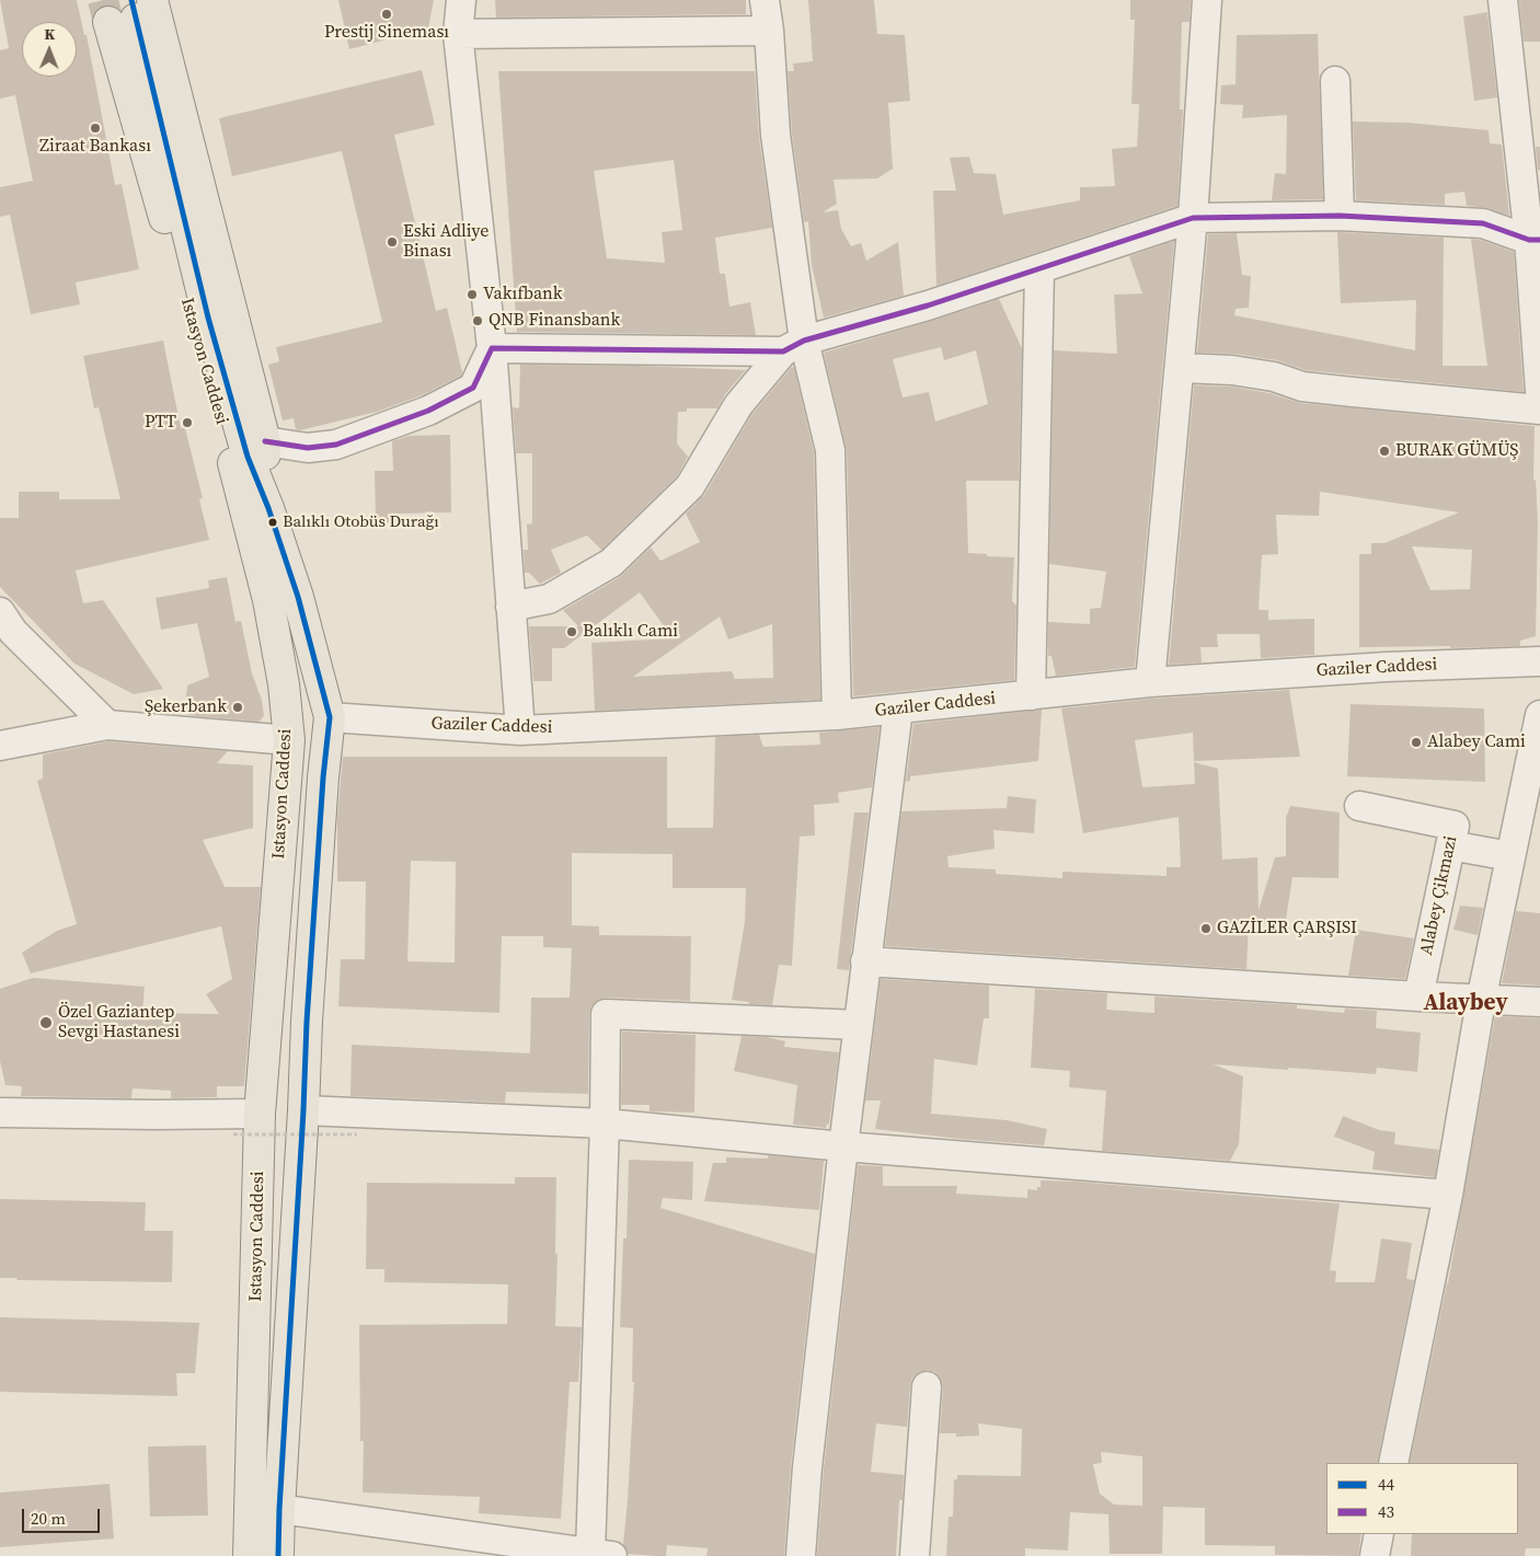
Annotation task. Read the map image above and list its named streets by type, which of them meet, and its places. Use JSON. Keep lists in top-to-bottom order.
{
  "streets": {
    "main road": ["Istasyon Caddesi"],
    "street": ["Gaziler Caddesi", "Alabey Çikmazi"]
  },
  "districts": ["Alaybey"],
  "places": [
    "Prestij Sineması",
    "Ziraat Bankası",
    "Eski Adliye Binası",
    "Vakıfbank",
    "QNB Finansbank",
    "PTT",
    "BURAK GÜMÜŞ",
    "Balıklı Otobüs Durağı",
    "Balıklı Cami",
    "Şekerbank",
    "Alabey Cami",
    "GAZİLER ÇARŞISI",
    "Özel Gaziantep Sevgi Hastanesi"
  ],
  "lines": ["transit line 44", "transit line 43"],
  "legend": ["44", "43"],
  "scale_bar": "20 m",
  "north": "top"
}
